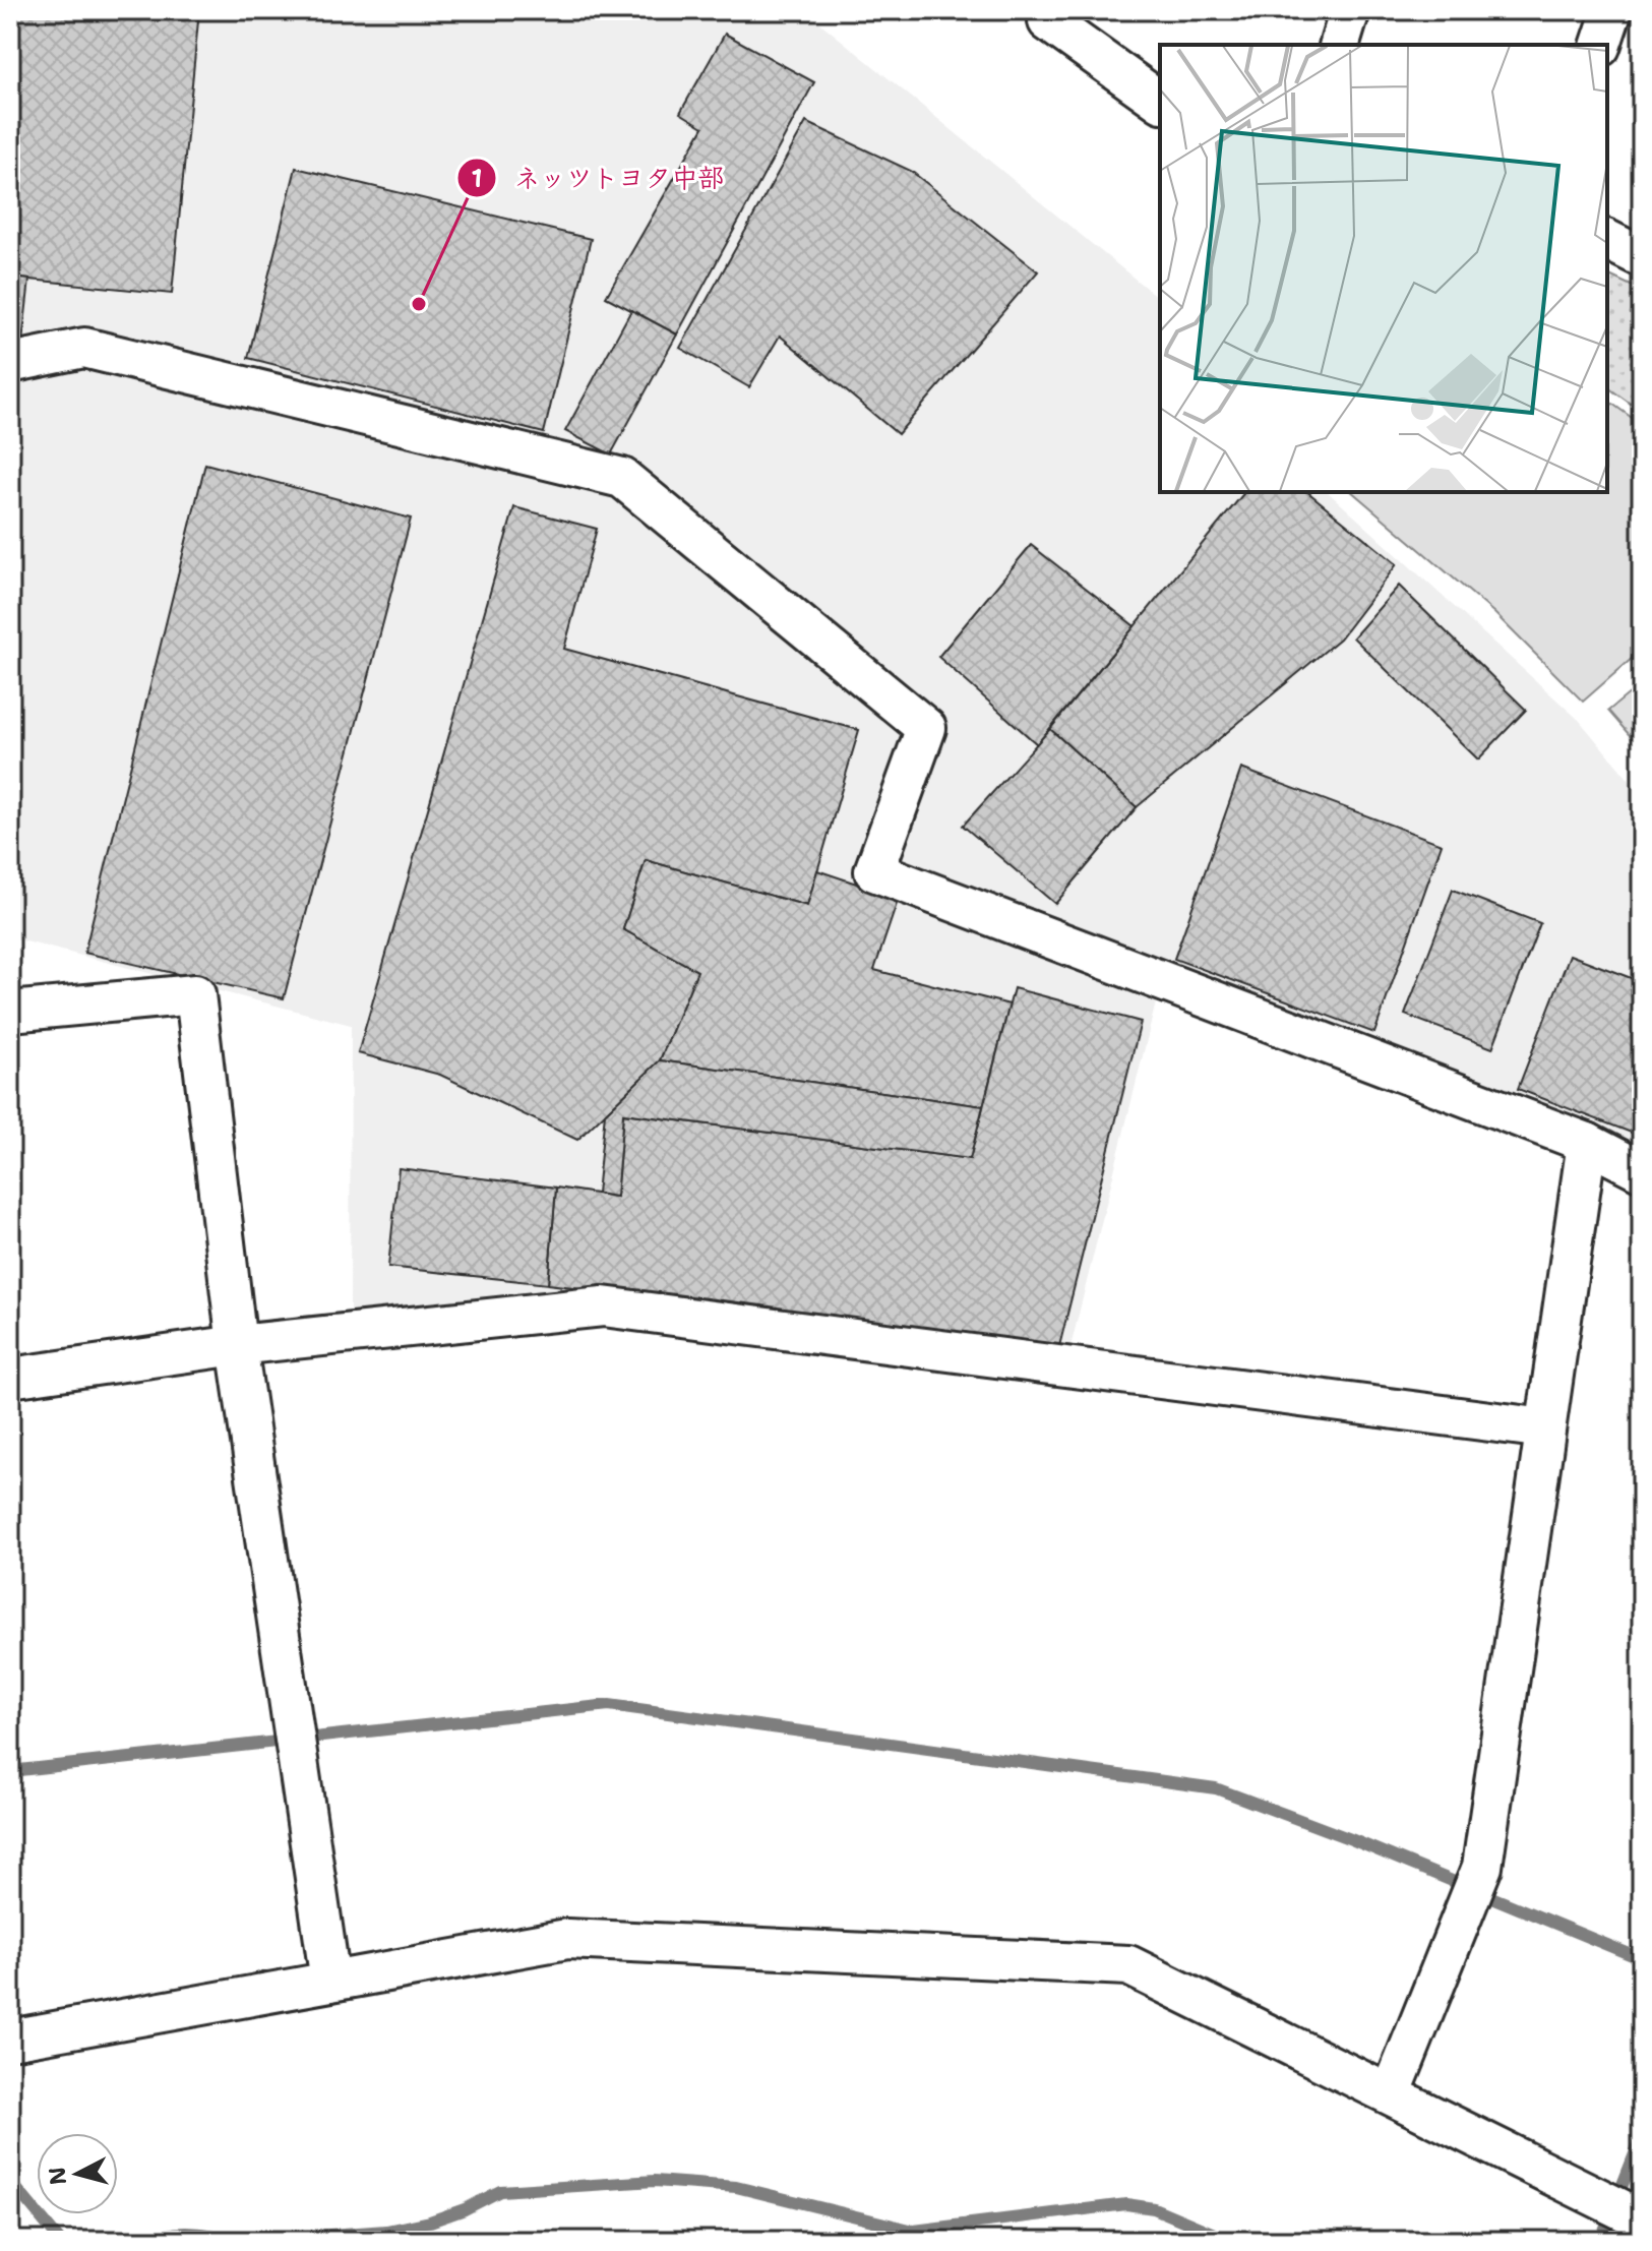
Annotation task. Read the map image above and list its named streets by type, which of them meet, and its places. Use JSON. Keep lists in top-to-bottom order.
{
  "places": ["ネッツトヨタ中部"],
  "north": "left"
}
